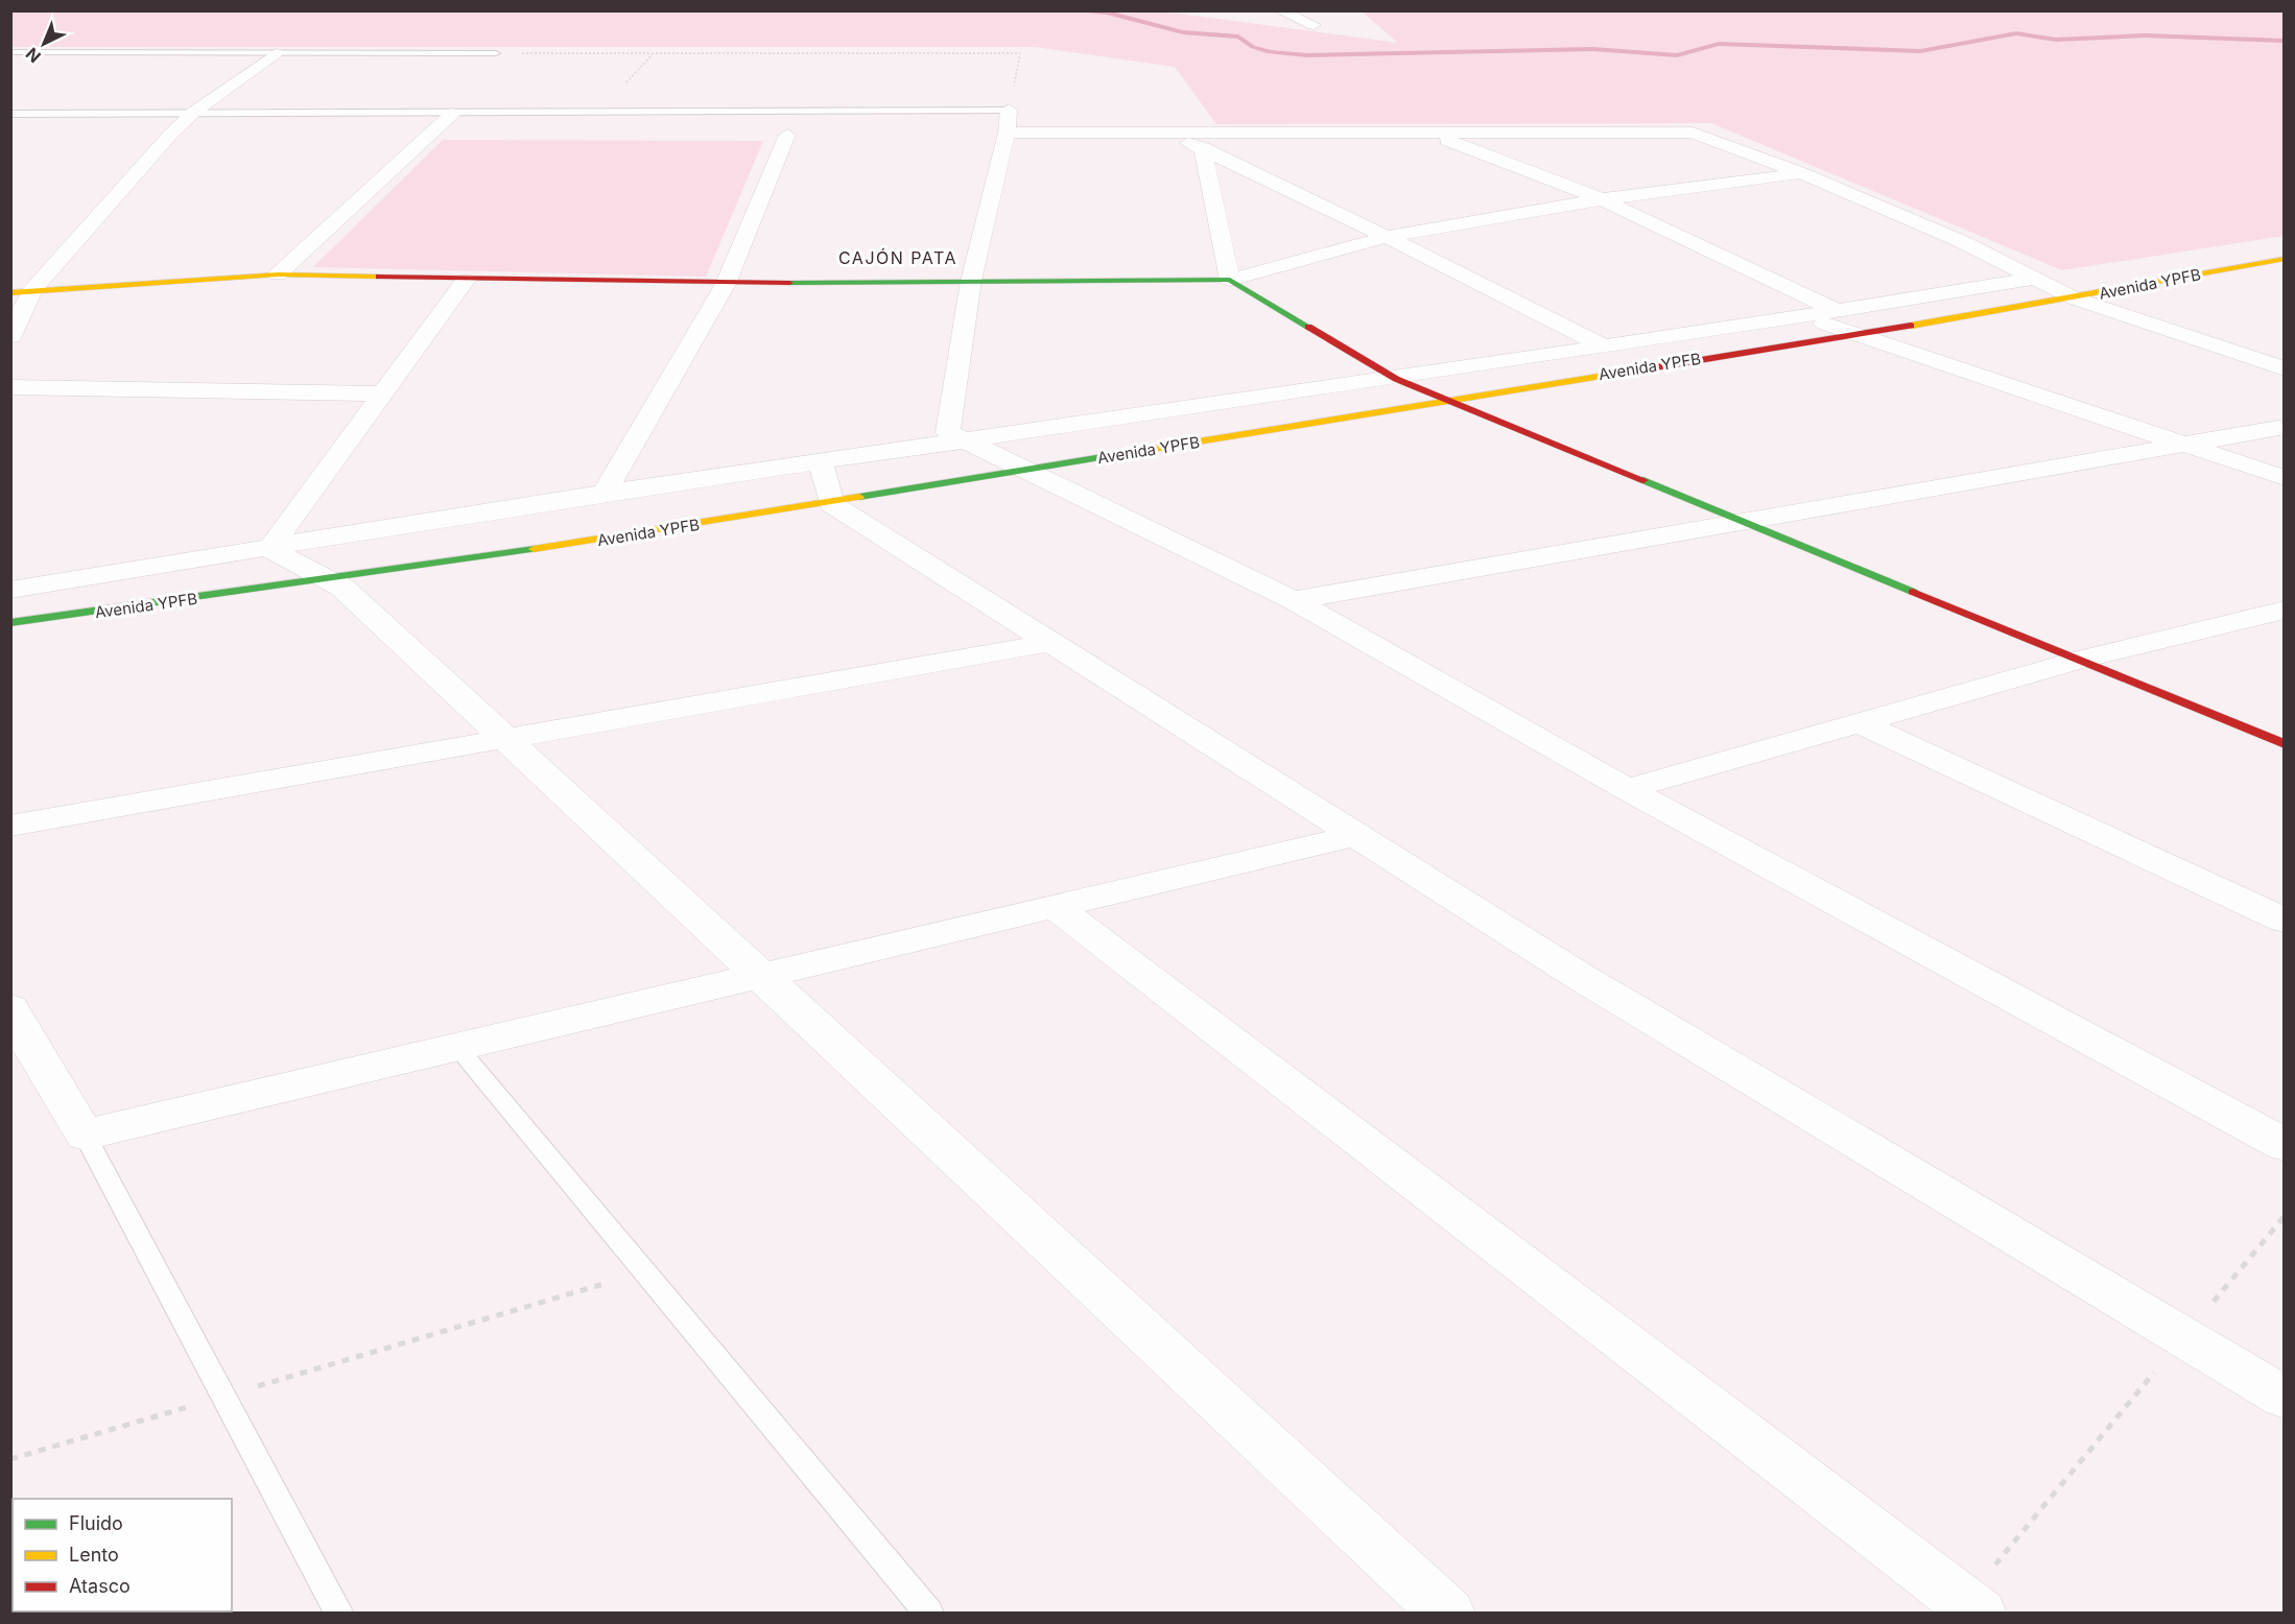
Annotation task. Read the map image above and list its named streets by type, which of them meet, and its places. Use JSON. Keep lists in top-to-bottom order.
{
  "streets": {
    "street": ["Avenida YPFB"]
  },
  "districts": ["CAJÓN PATA"],
  "legend": ["Fluido", "Lento", "Atasco"],
  "north": "bottom left"
}
